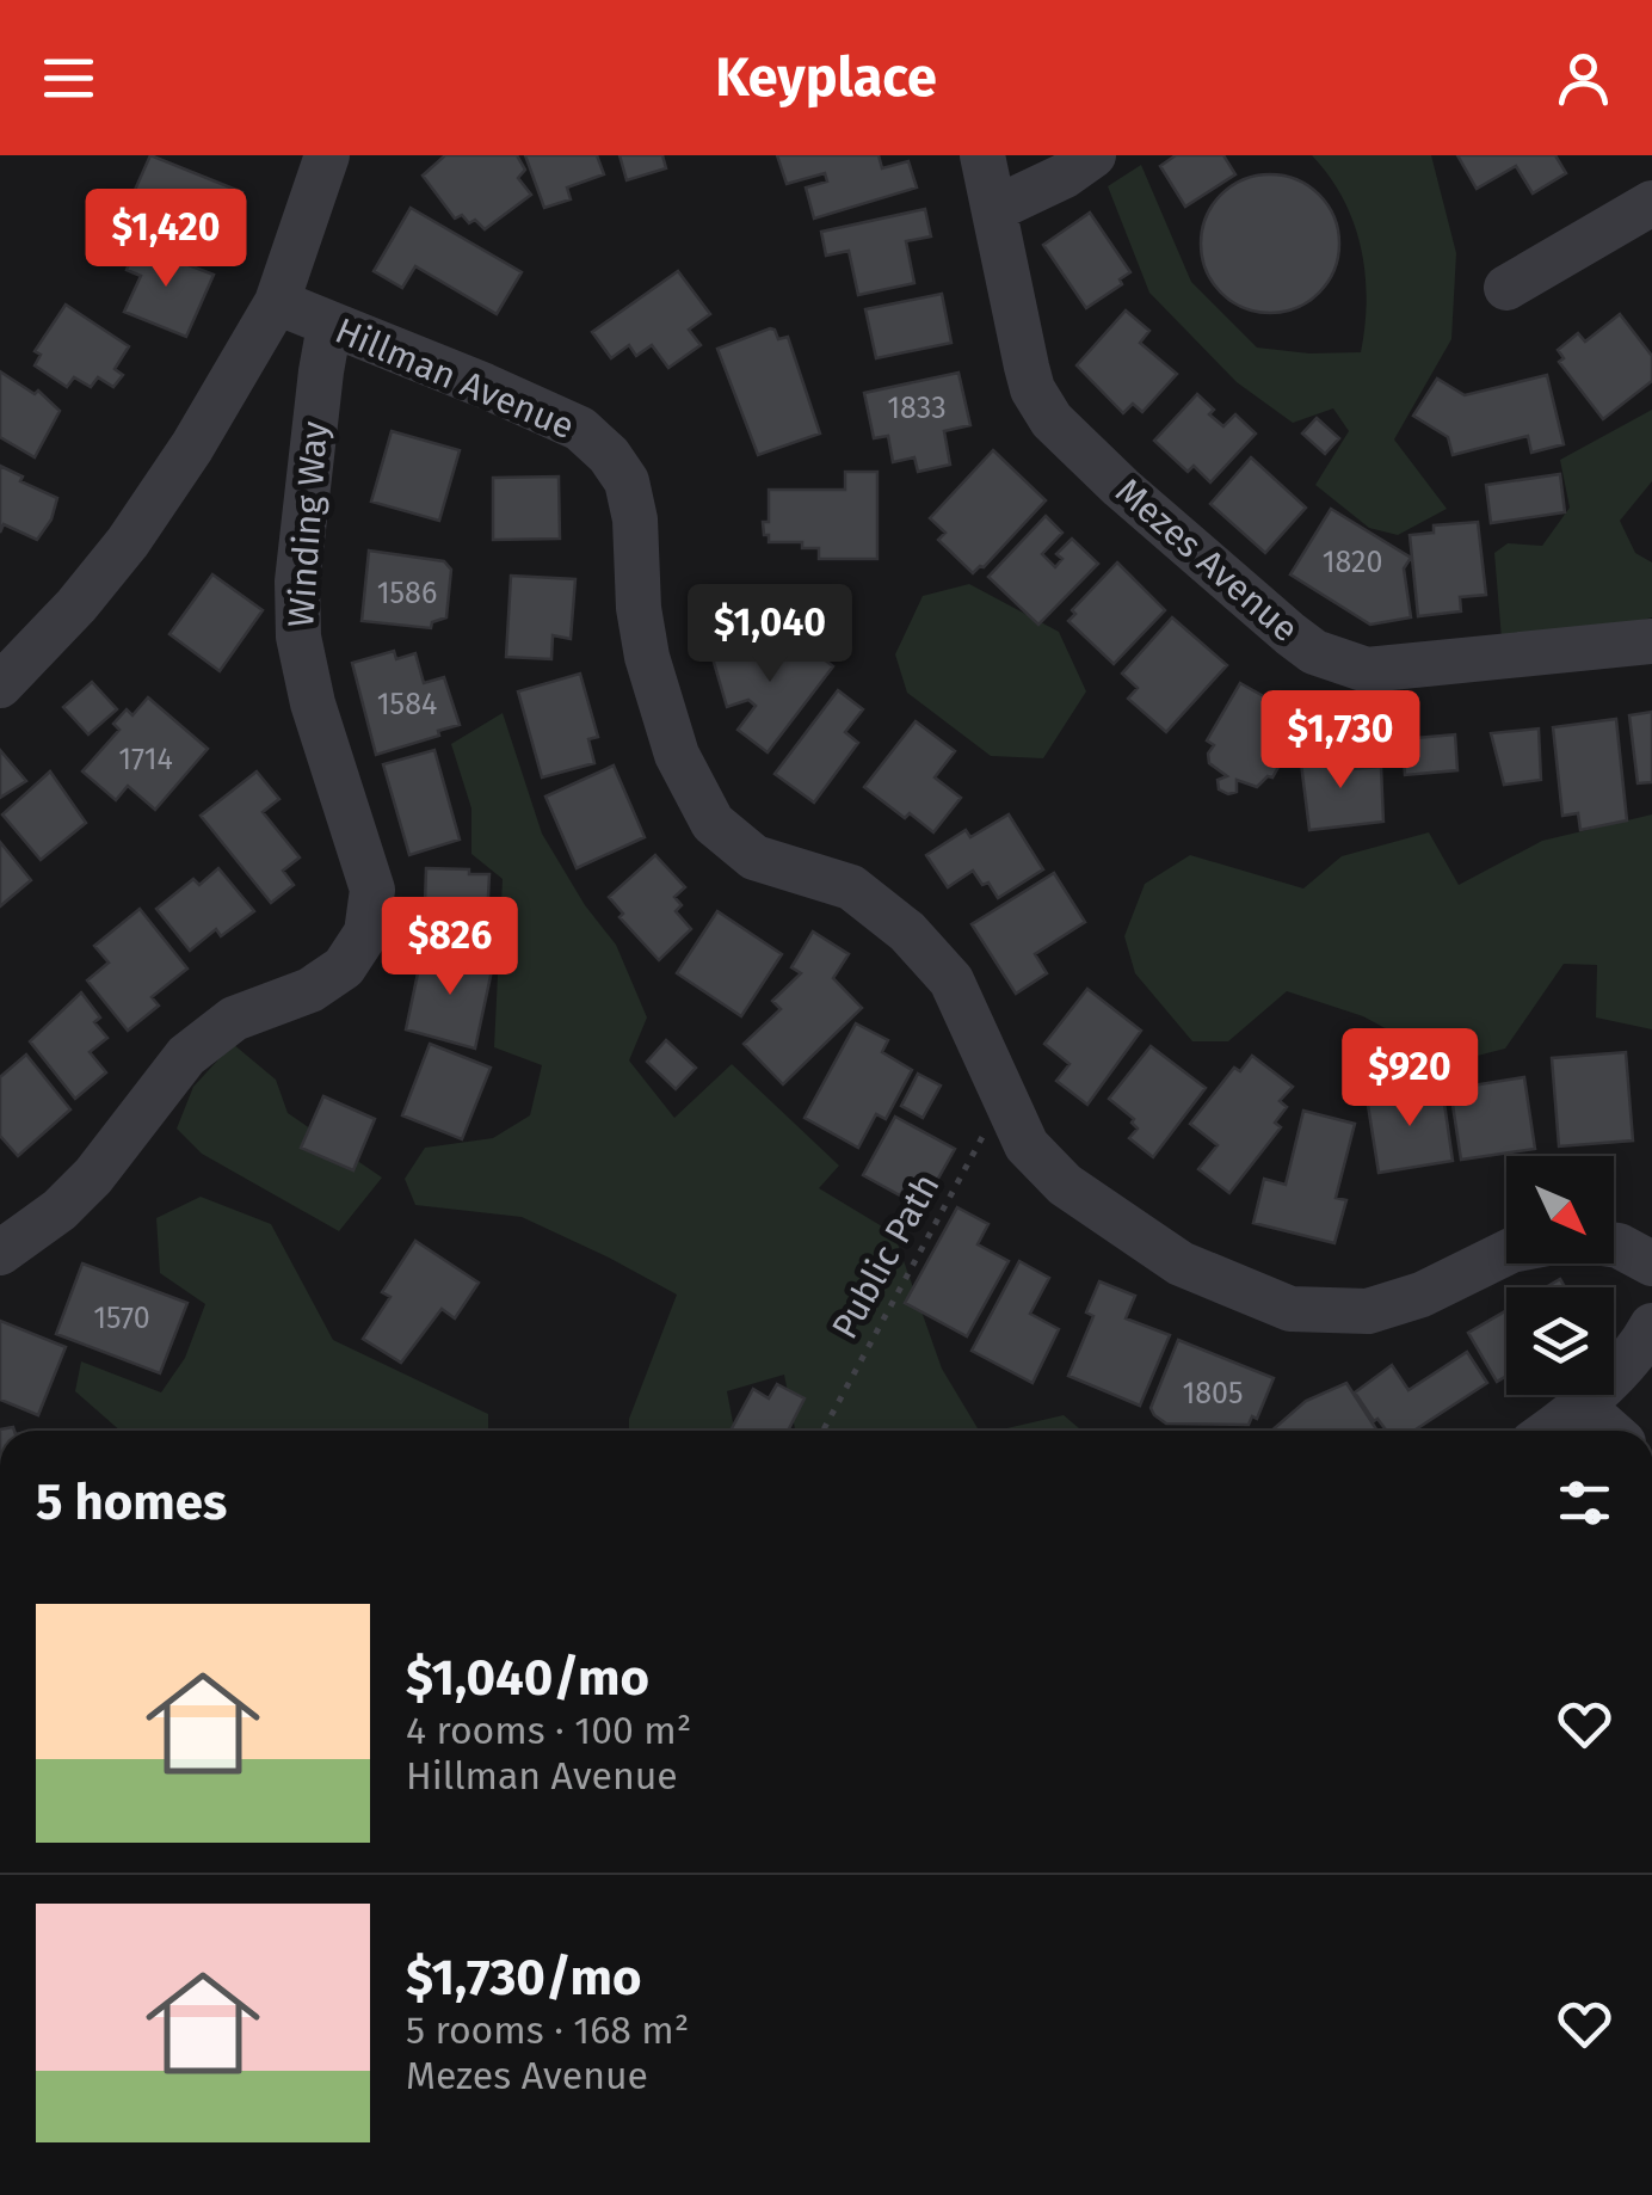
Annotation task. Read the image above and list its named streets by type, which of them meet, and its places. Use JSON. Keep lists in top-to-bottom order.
{
  "streets": {
    "street": ["Hillman Avenue", "Winding Way", "Mezes Avenue"],
    "path": ["Public Path"]
  },
  "crossings": [
    ["Hillman Avenue", "Winding Way"],
    ["Hillman Avenue", "Public Path"]
  ],
  "house_numbers": [
    "1833",
    "1820",
    "1586",
    "1584",
    "1714",
    "1570",
    "1805"
  ],
  "north": "bottom right",
  "page": {
    "header": "Keyplace",
    "price": [
      "$1,420",
      "$1,040",
      "$1,730",
      "$826",
      "$920"
    ],
    "heading": "5 homes",
    "list": [
      {
        "name": "$1,040/mo",
        "note": "4 rooms · 100 m² · Hillman Avenue"
      },
      {
        "name": "$1,730/mo",
        "note": "5 rooms · 168 m² · Mezes Avenue"
      }
    ]
  }
}
